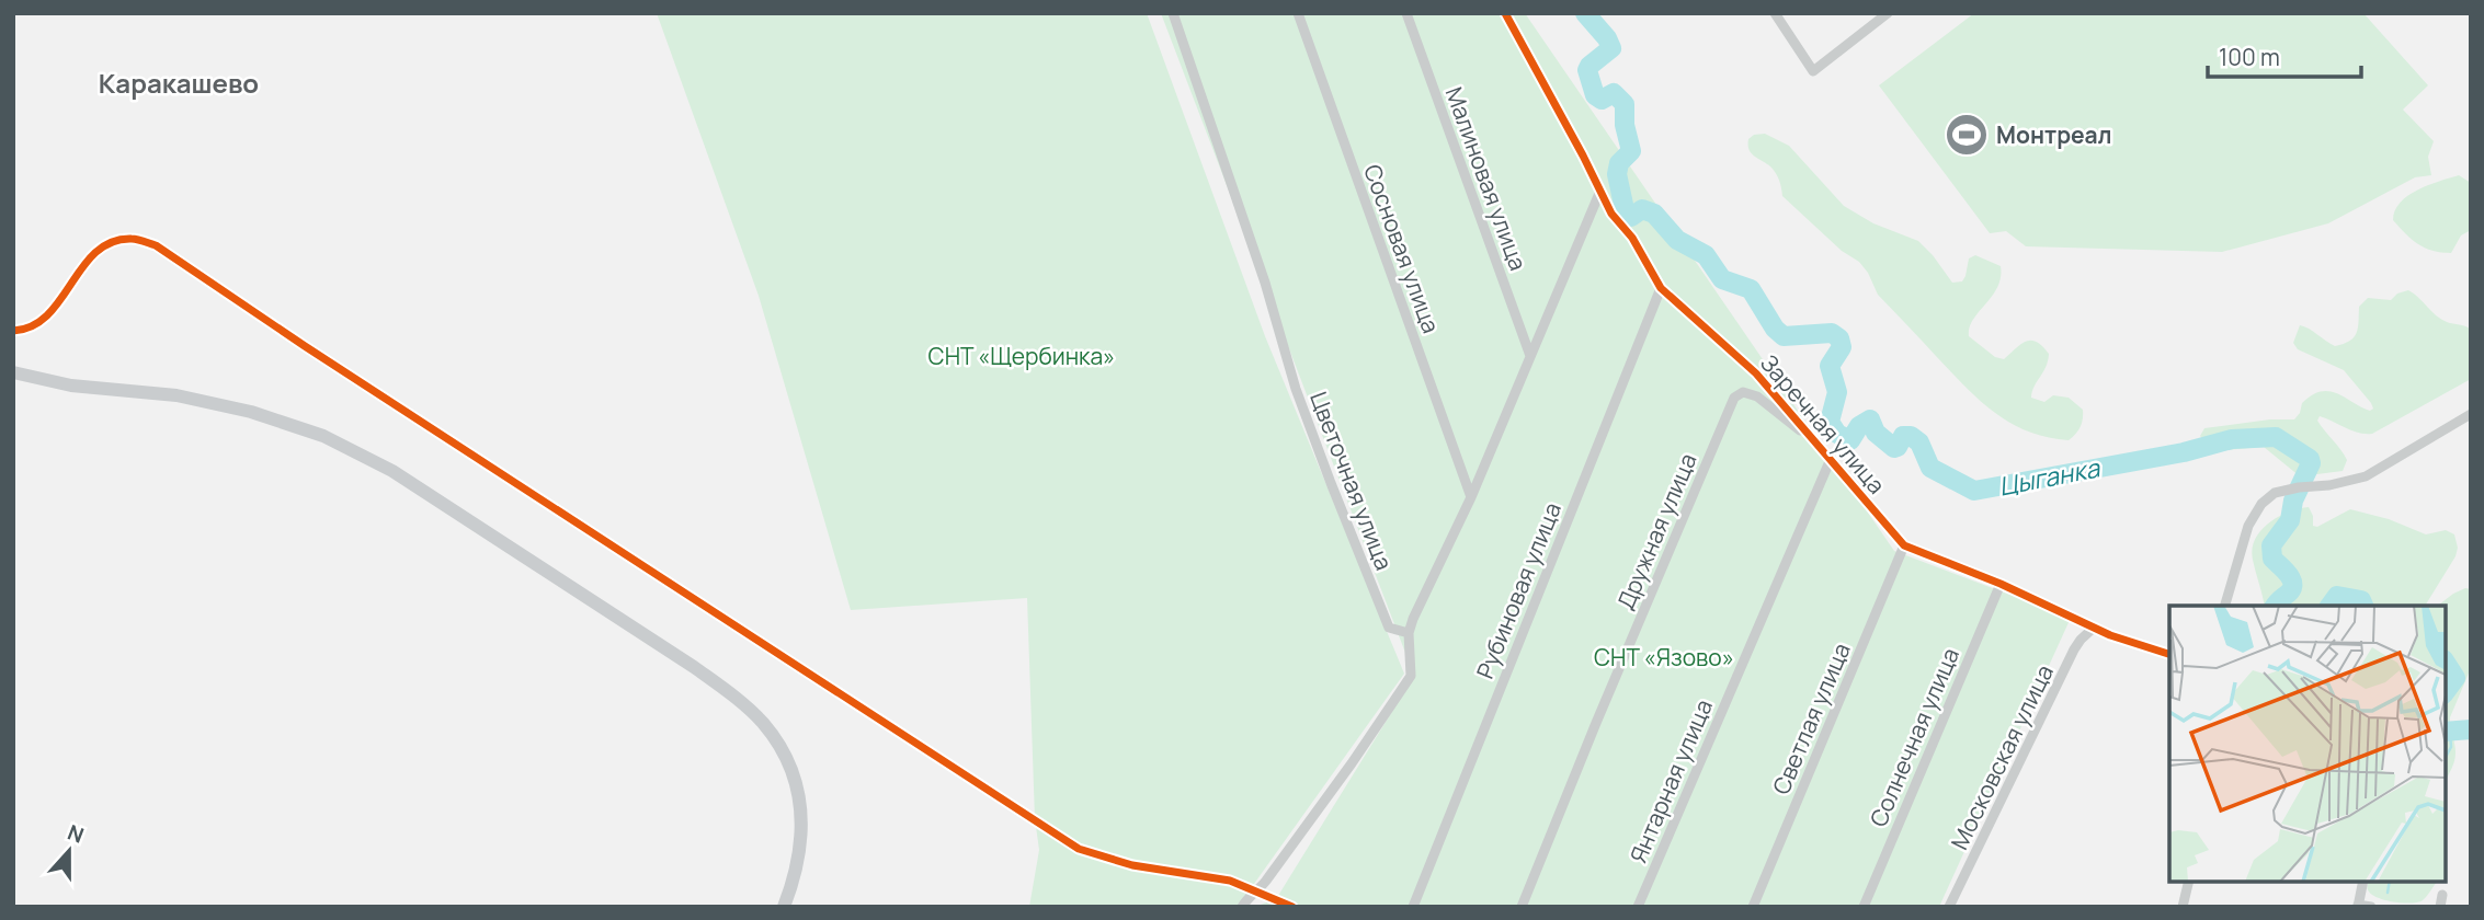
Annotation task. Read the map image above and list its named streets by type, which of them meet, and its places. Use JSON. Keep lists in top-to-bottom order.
{
  "streets": {
    "street": [
      "Малиновая улица",
      "Сосновая улица",
      "Заречная улица",
      "Цветочная улица",
      "Дружная улица",
      "Рубиновая улица",
      "Светлая улица",
      "Солнечная улица",
      "Московская улица",
      "Янтарная улица"
    ]
  },
  "crossings": [
    ["Заречная улица", "Дружная улица"],
    ["Заречная улица", "Рубиновая улица"],
    ["Заречная улица", "Светлая улица"],
    ["Заречная улица", "Солнечная улица"],
    ["Заречная улица", "Московская улица"],
    ["Заречная улица", "Янтарная улица"]
  ],
  "districts": ["Каракашево"],
  "water": ["Цыганка"],
  "parks": ["СНТ «Щербинка»", "СНТ «Язово»"],
  "places": {
    "sports": ["Монтреал"]
  },
  "scale_bar": "100 m",
  "north": "top"
}
